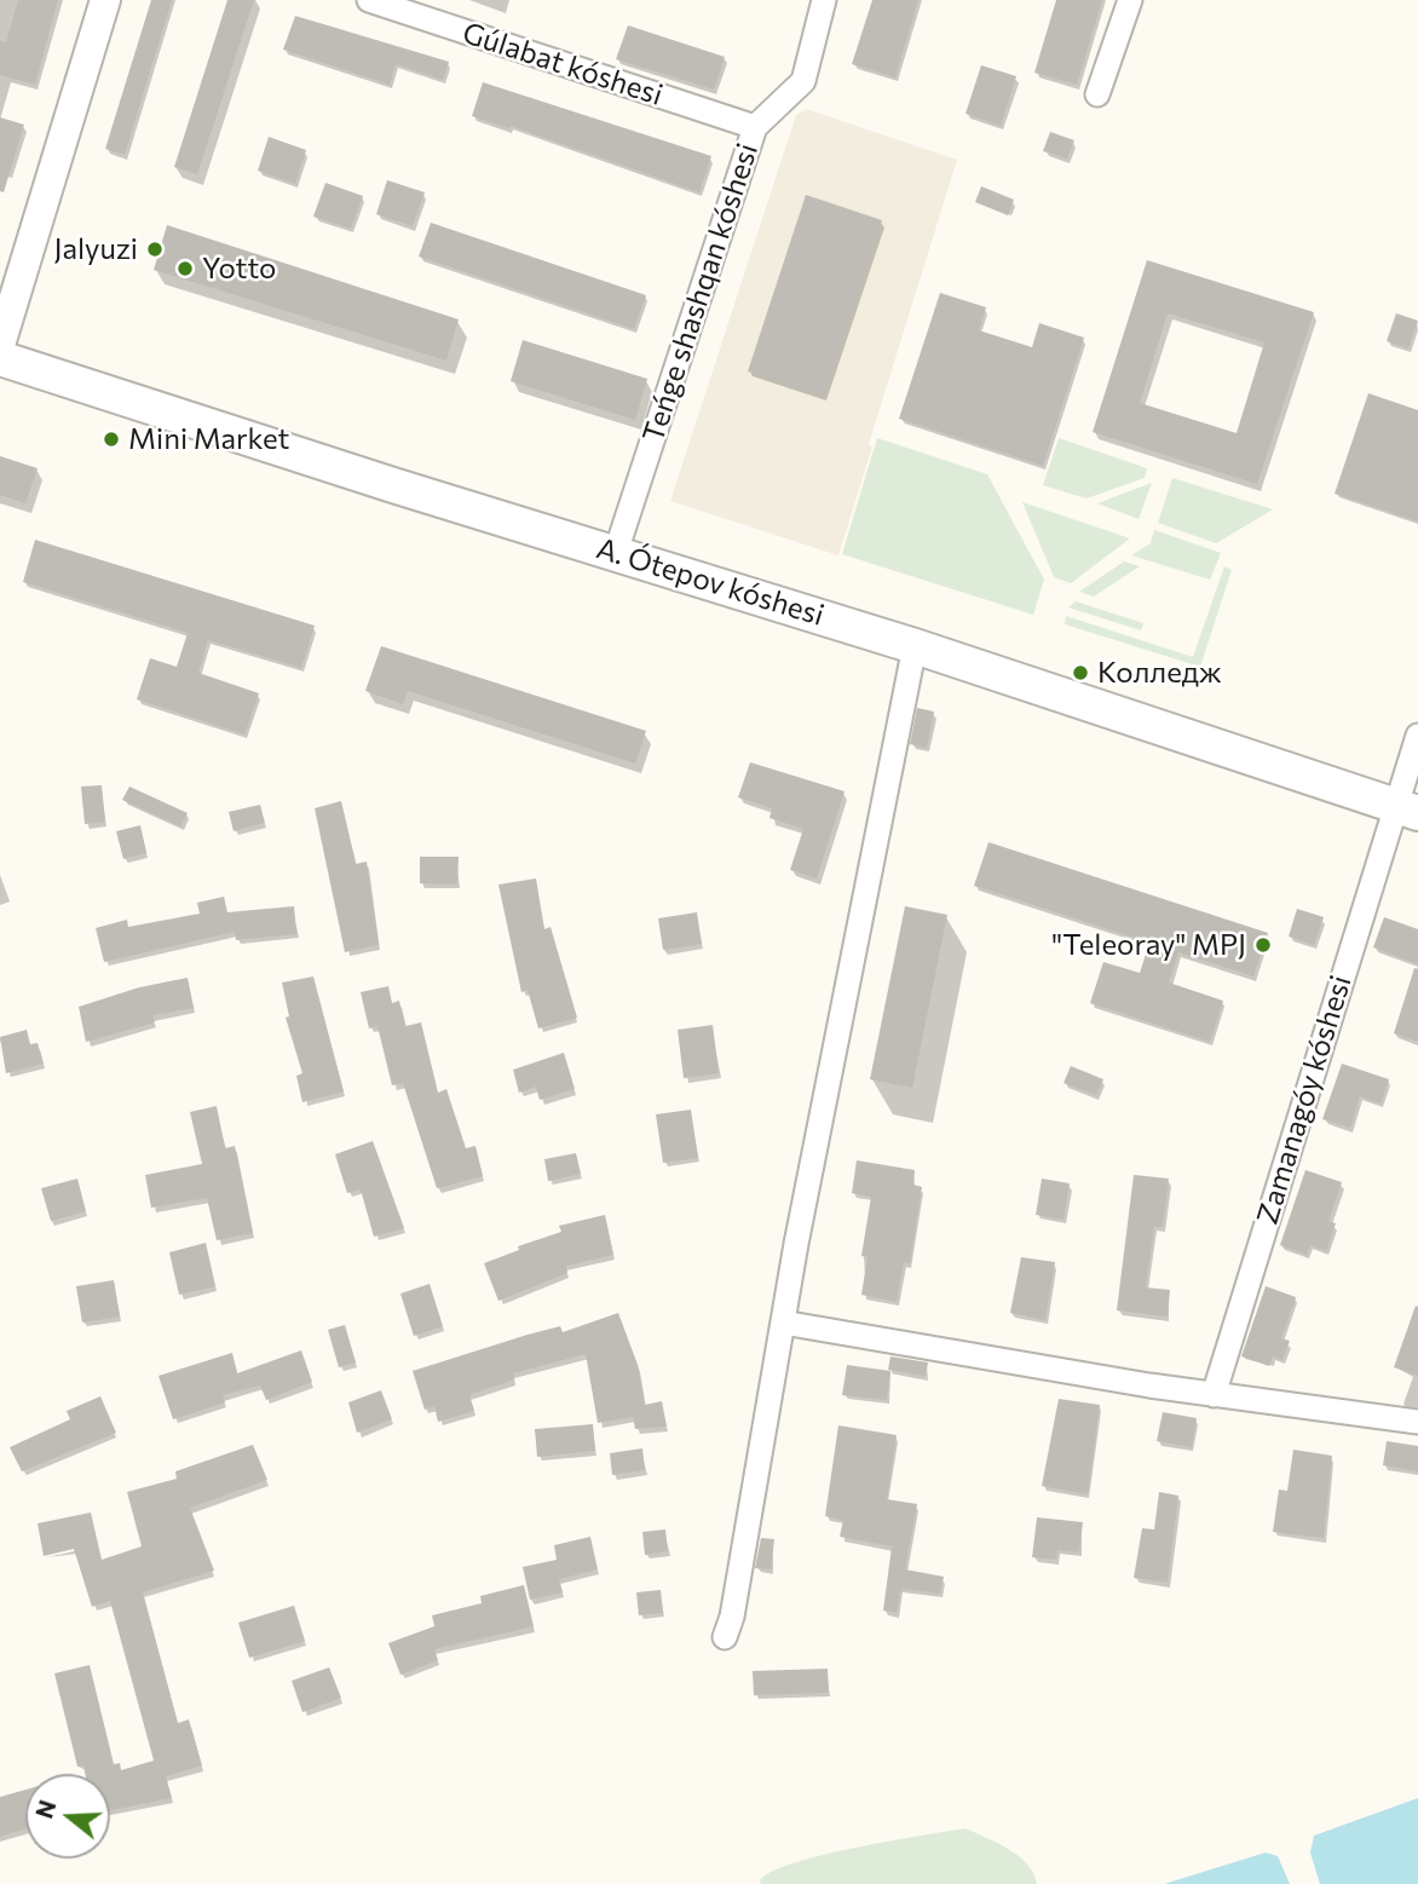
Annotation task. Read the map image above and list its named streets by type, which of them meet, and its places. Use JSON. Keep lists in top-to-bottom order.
{
  "streets": {
    "main road": ["A. Ótepov kóshesi"],
    "street": ["Gúlabat kóshesi", "Teńge shashqan kóshesi", "Zamanagóy kóshesi"]
  },
  "crossings": [
    ["Gúlabat kóshesi", "Teńge shashqan kóshesi"],
    ["Teńge shashqan kóshesi", "A. Ótepov kóshesi"],
    ["A. Ótepov kóshesi", "Zamanagóy kóshesi"]
  ],
  "places": [
    "Jalyuzi",
    "Yotto",
    "Mini Market",
    "Колледж",
    "\"Teleoray\" MPJ"
  ],
  "north": "left"
}
